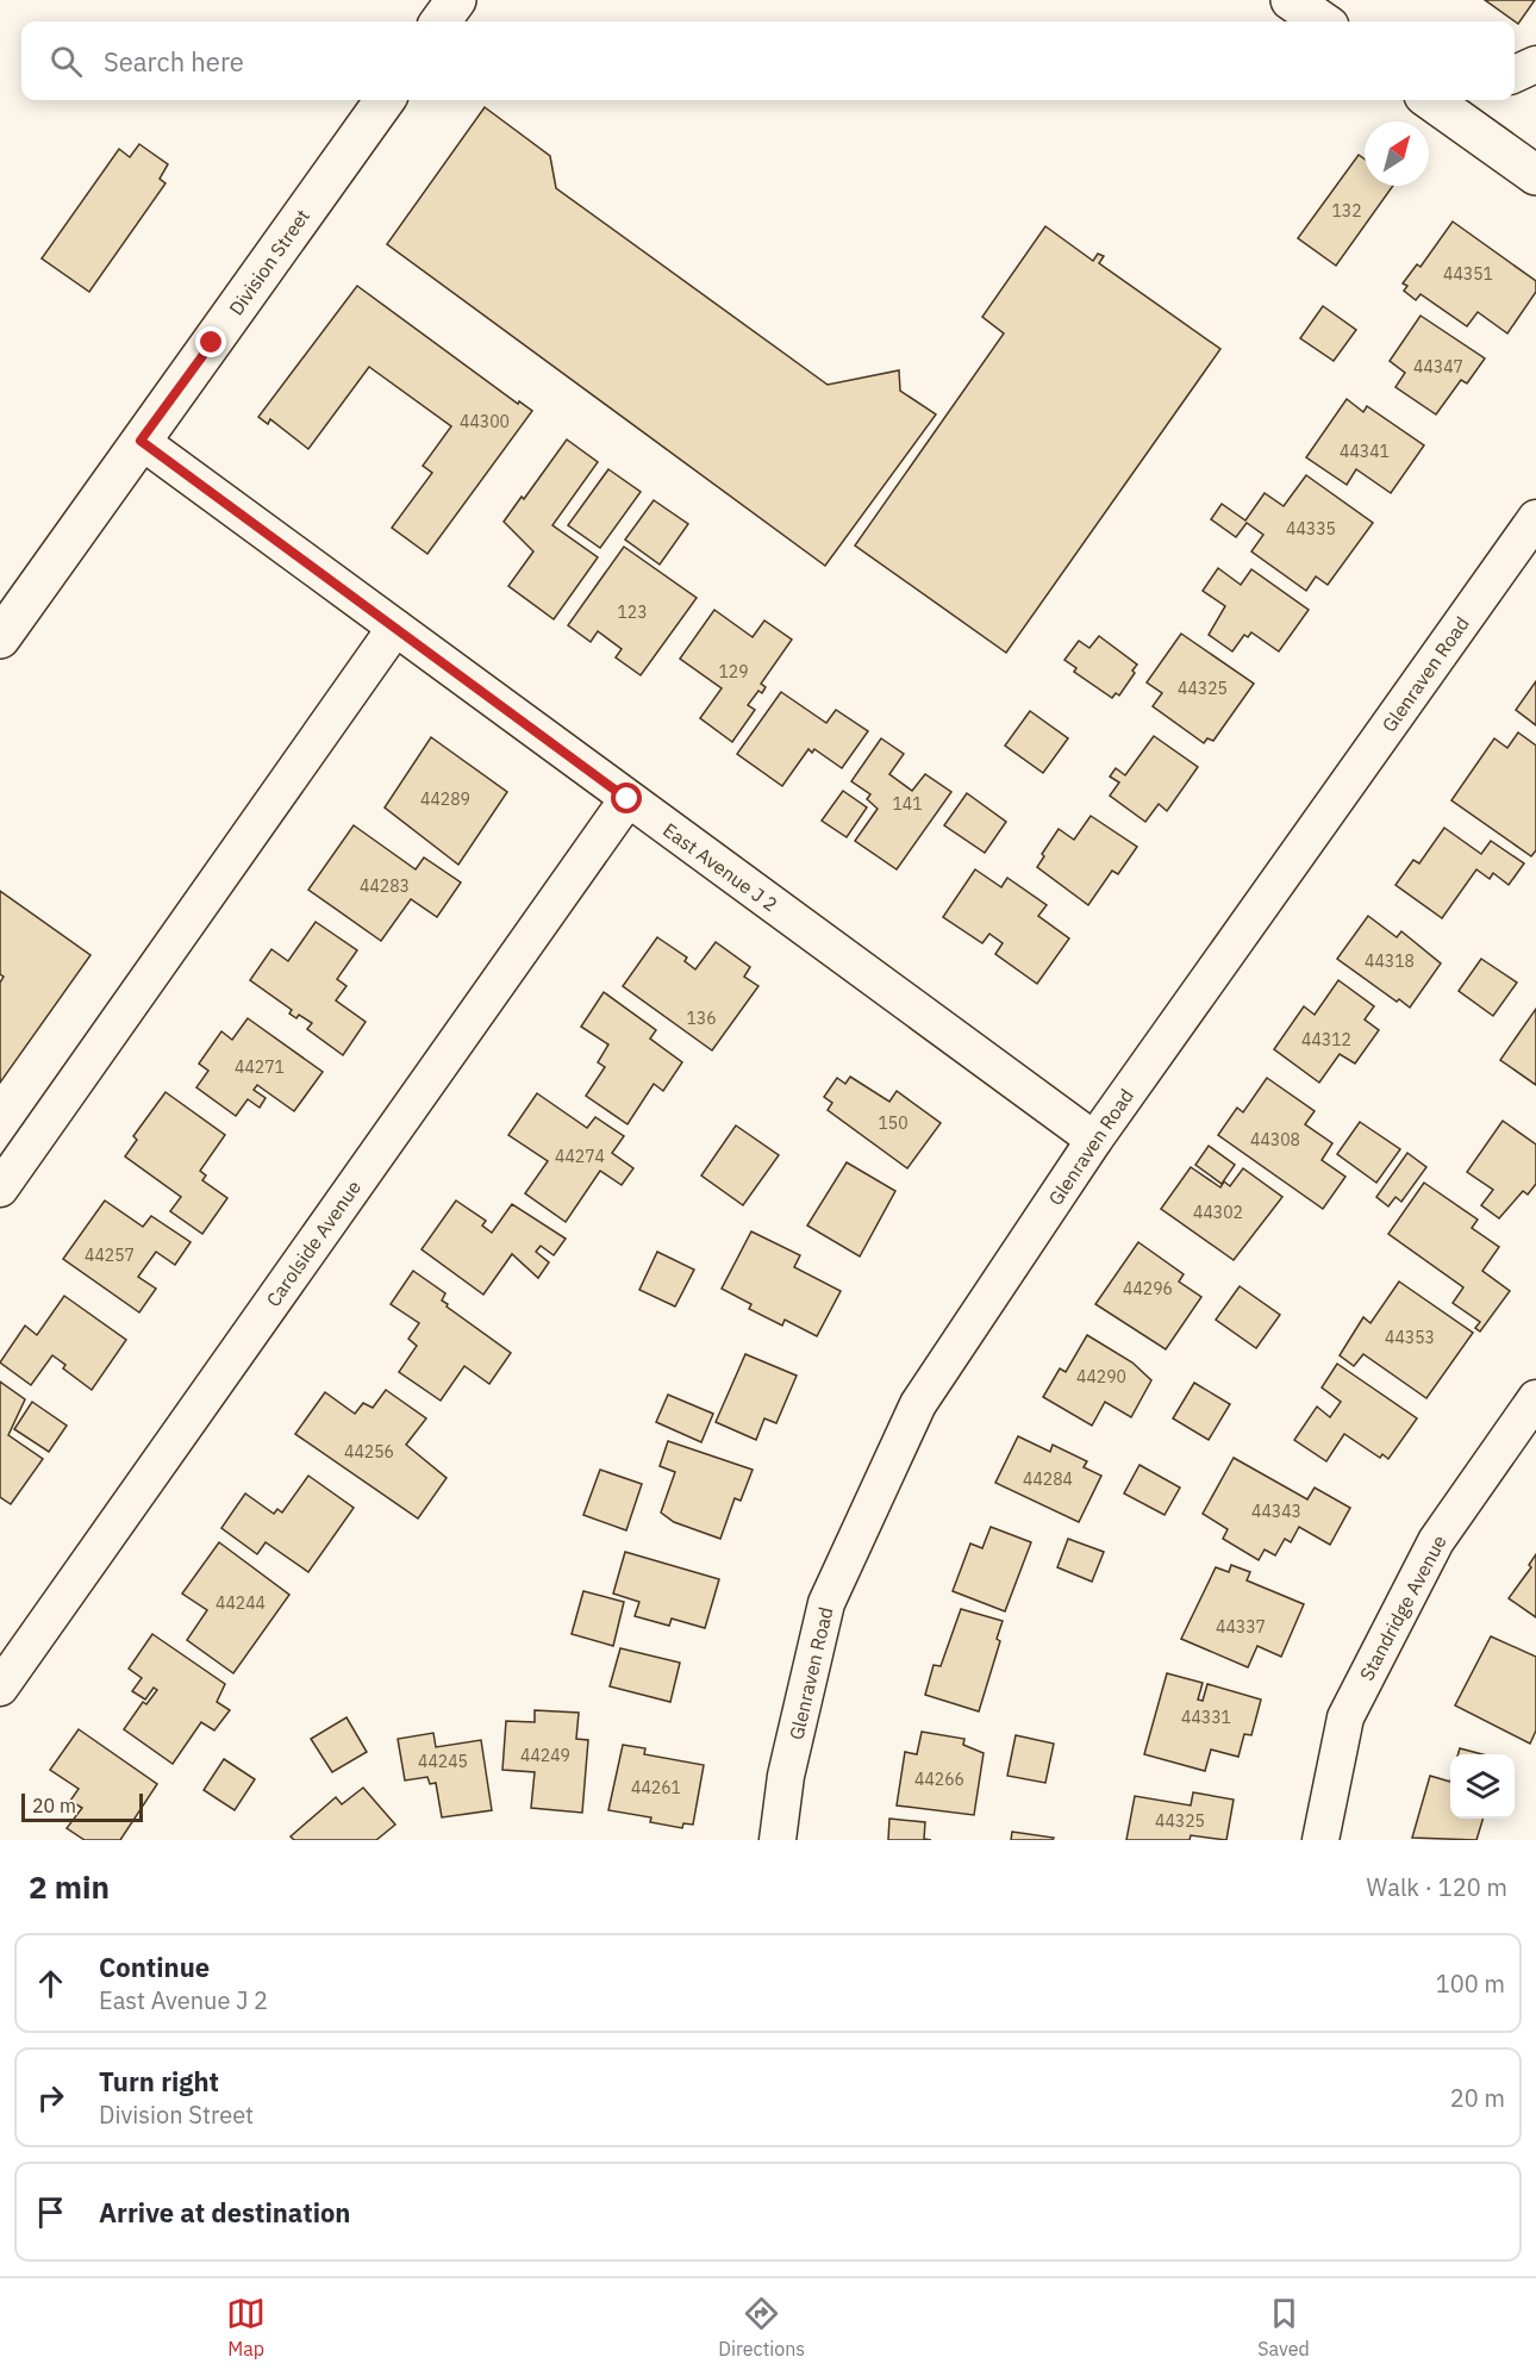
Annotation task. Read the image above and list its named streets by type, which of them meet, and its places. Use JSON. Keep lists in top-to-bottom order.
{
  "streets": {
    "main road": ["Division Street"],
    "street": [
      "Glenraven Road",
      "East Avenue J 2",
      "Carolside Avenue",
      "Standridge Avenue"
    ]
  },
  "crossings": [
    ["Division Street", "East Avenue J 2"],
    ["Glenraven Road", "East Avenue J 2"],
    ["East Avenue J 2", "Carolside Avenue"]
  ],
  "house_numbers": [
    "132",
    "44351",
    "44347",
    "44300",
    "44341",
    "44335",
    "123",
    "129",
    "44325",
    "44289",
    "141",
    "44283",
    "44318",
    "136",
    "44312",
    "44271",
    "150",
    "44308",
    "44274",
    "44302",
    "44257",
    "44296",
    "44353",
    "44290",
    "44256",
    "44284",
    "44343",
    "44244",
    "44337",
    "44331",
    "44249",
    "44245",
    "44266",
    "44261",
    "44325"
  ],
  "scale_bar": "20 m",
  "north": "top right",
  "page": {
    "search": "Search here",
    "scale": "20 m",
    "heading": ["2 min", "Walk · 120 m"],
    "list": [
      ["Continue", "East Avenue J 2", "100 m"],
      ["Turn right", "Division Street", "20 m"],
      "Arrive at destination"
    ],
    "nav": ["Map", "Directions", "Saved"]
  }
}
